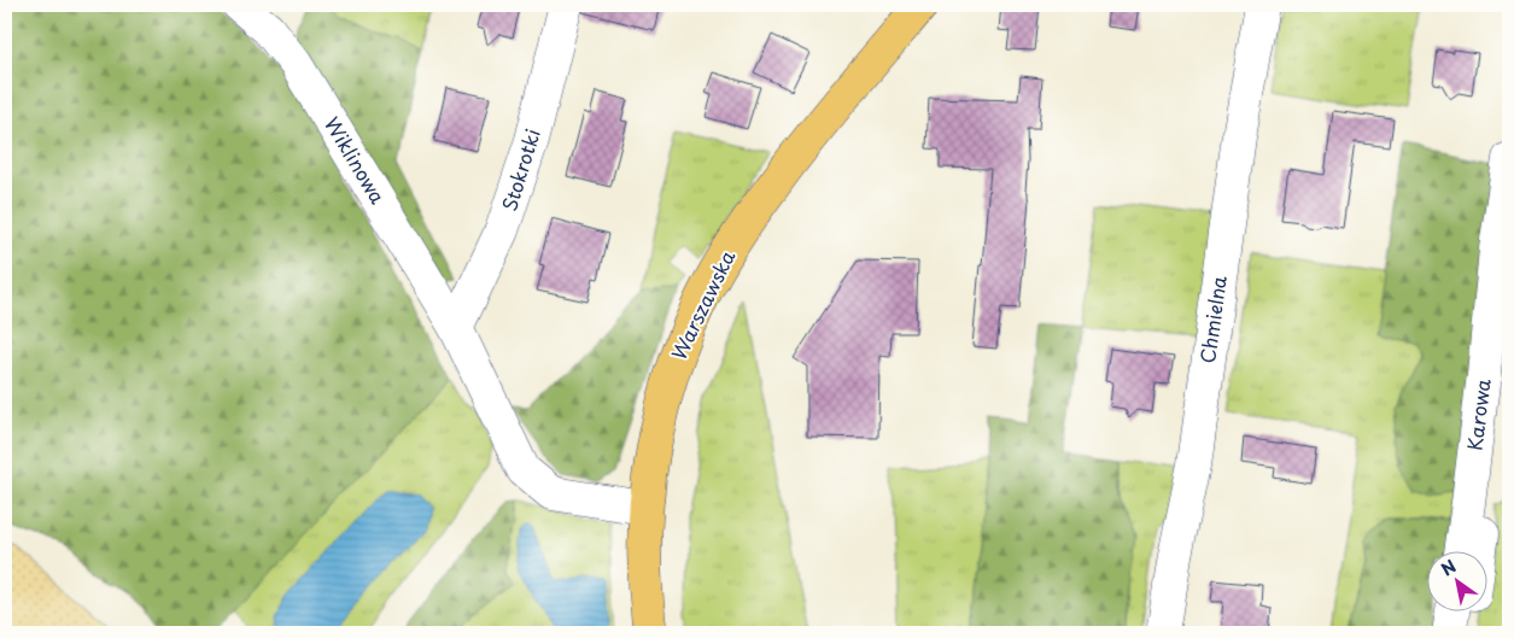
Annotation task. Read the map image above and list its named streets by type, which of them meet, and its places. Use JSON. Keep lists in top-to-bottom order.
{
  "streets": {
    "main road": ["Warszawska"],
    "street": [
      "Wiklinowa",
      "Stokrotki",
      "Chmielna",
      "Karowa"
    ]
  },
  "crossings": [
    ["Wiklinowa", "Stokrotki"],
    ["Wiklinowa", "Warszawska"]
  ],
  "north": "top left"
}
